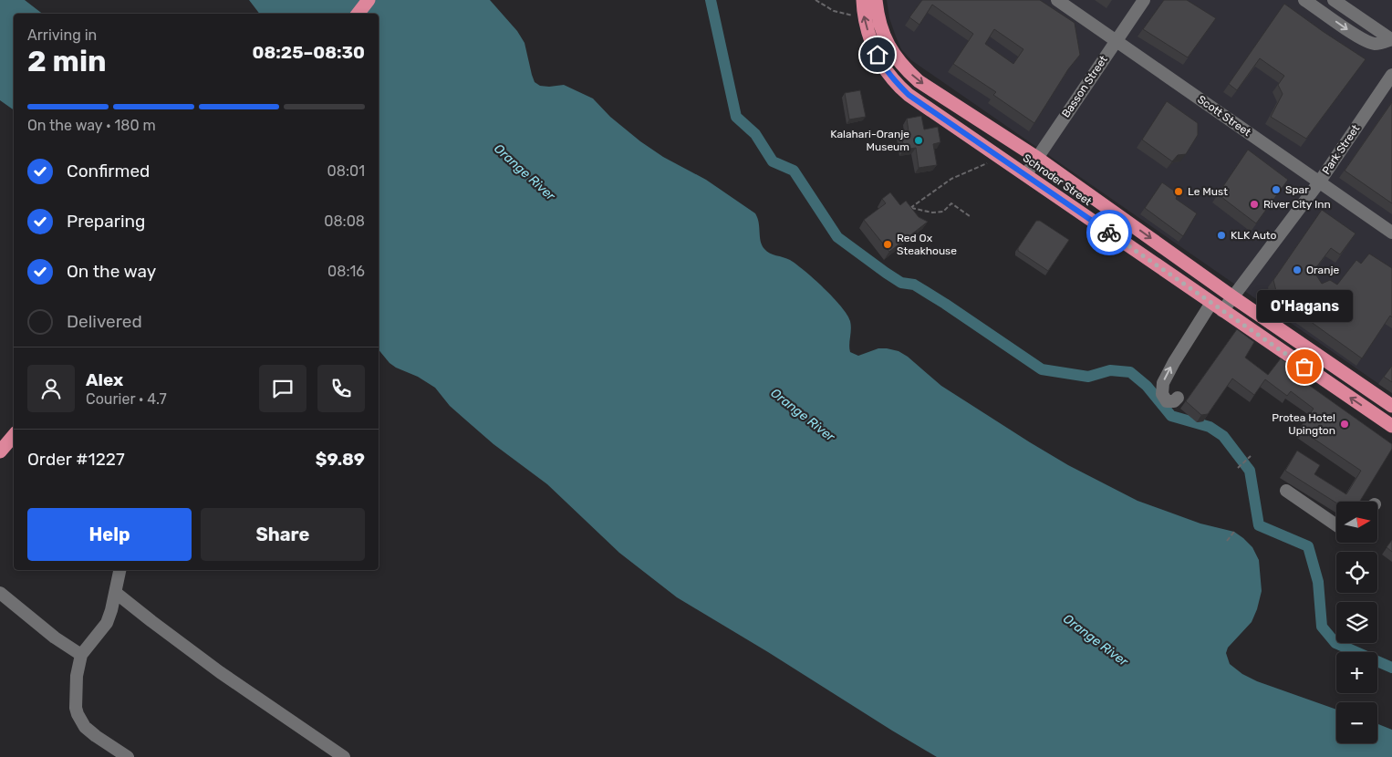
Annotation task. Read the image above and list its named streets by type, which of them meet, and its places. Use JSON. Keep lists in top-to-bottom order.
{
  "streets": {
    "highway": ["Schroder Street"],
    "street": ["Basson Street", "Scott Street", "Park Street"]
  },
  "crossings": [
    ["Basson Street", "Scott Street"],
    ["Basson Street", "Schroder Street"],
    ["Scott Street", "Park Street"],
    ["Park Street", "Schroder Street"]
  ],
  "water": ["Orange River"],
  "places": [
    "Kalahari-Oranje Museum",
    "Spar",
    "Le Must",
    "River City Inn",
    "KLK Auto",
    "Red Ox Steakhouse",
    "Oranje",
    "O'Hagans",
    "Protea Hotel Upington"
  ],
  "north": "right",
  "page": {
    "heading": ["2 min", "Arriving in", "08:25–08:30"],
    "panel": [
      "Alex",
      "Courier · 4.7",
      "Order #1227",
      "$9.89"
    ],
    "bar": "On the way · 180 m",
    "list": [
      ["Confirmed", "08:01"],
      ["Preparing", "08:08"],
      ["On the way", "08:16"],
      "Delivered"
    ],
    "bubble": "O'Hagans",
    "buttons": ["Help", "Share"],
    "map_buttons": ["+", "−"]
  }
}
